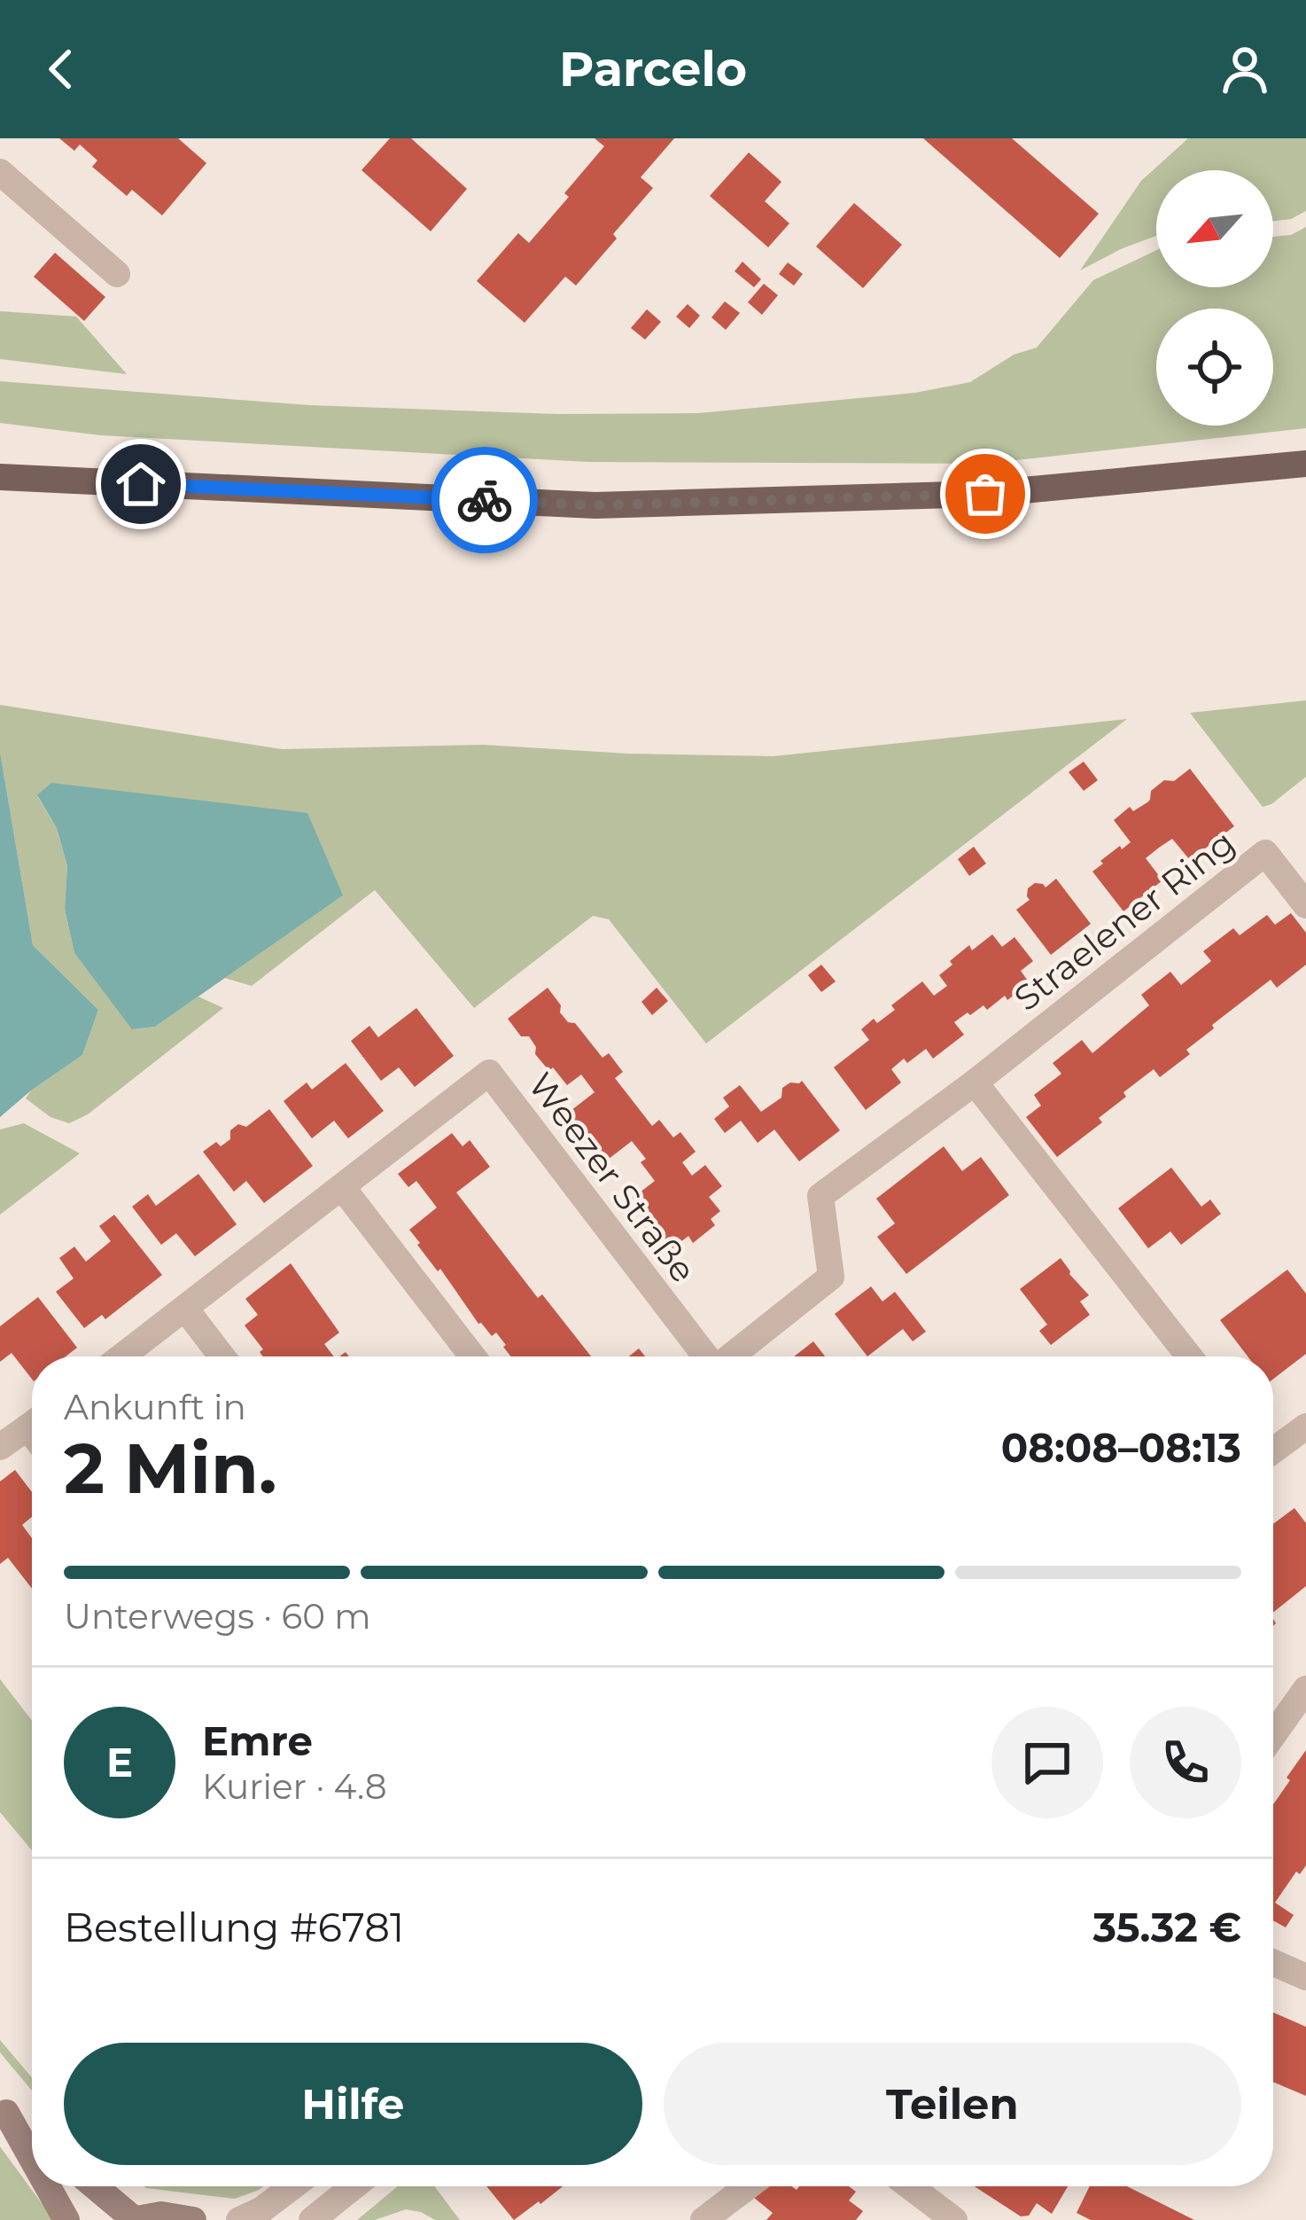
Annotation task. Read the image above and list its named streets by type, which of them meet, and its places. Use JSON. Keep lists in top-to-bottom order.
{
  "streets": {
    "street": ["Straelener Ring", "Weezer Straße"]
  },
  "north": "bottom left",
  "page": {
    "header": "Parcelo",
    "heading": ["2 Min.", "Ankunft in", "08:08–08:13"],
    "panel": [
      "Emre",
      "Kurier · 4.8",
      "Bestellung #6781",
      "35.32 €"
    ],
    "bar": "Unterwegs · 60 m",
    "round": "E",
    "buttons": ["Hilfe", "Teilen"]
  }
}
